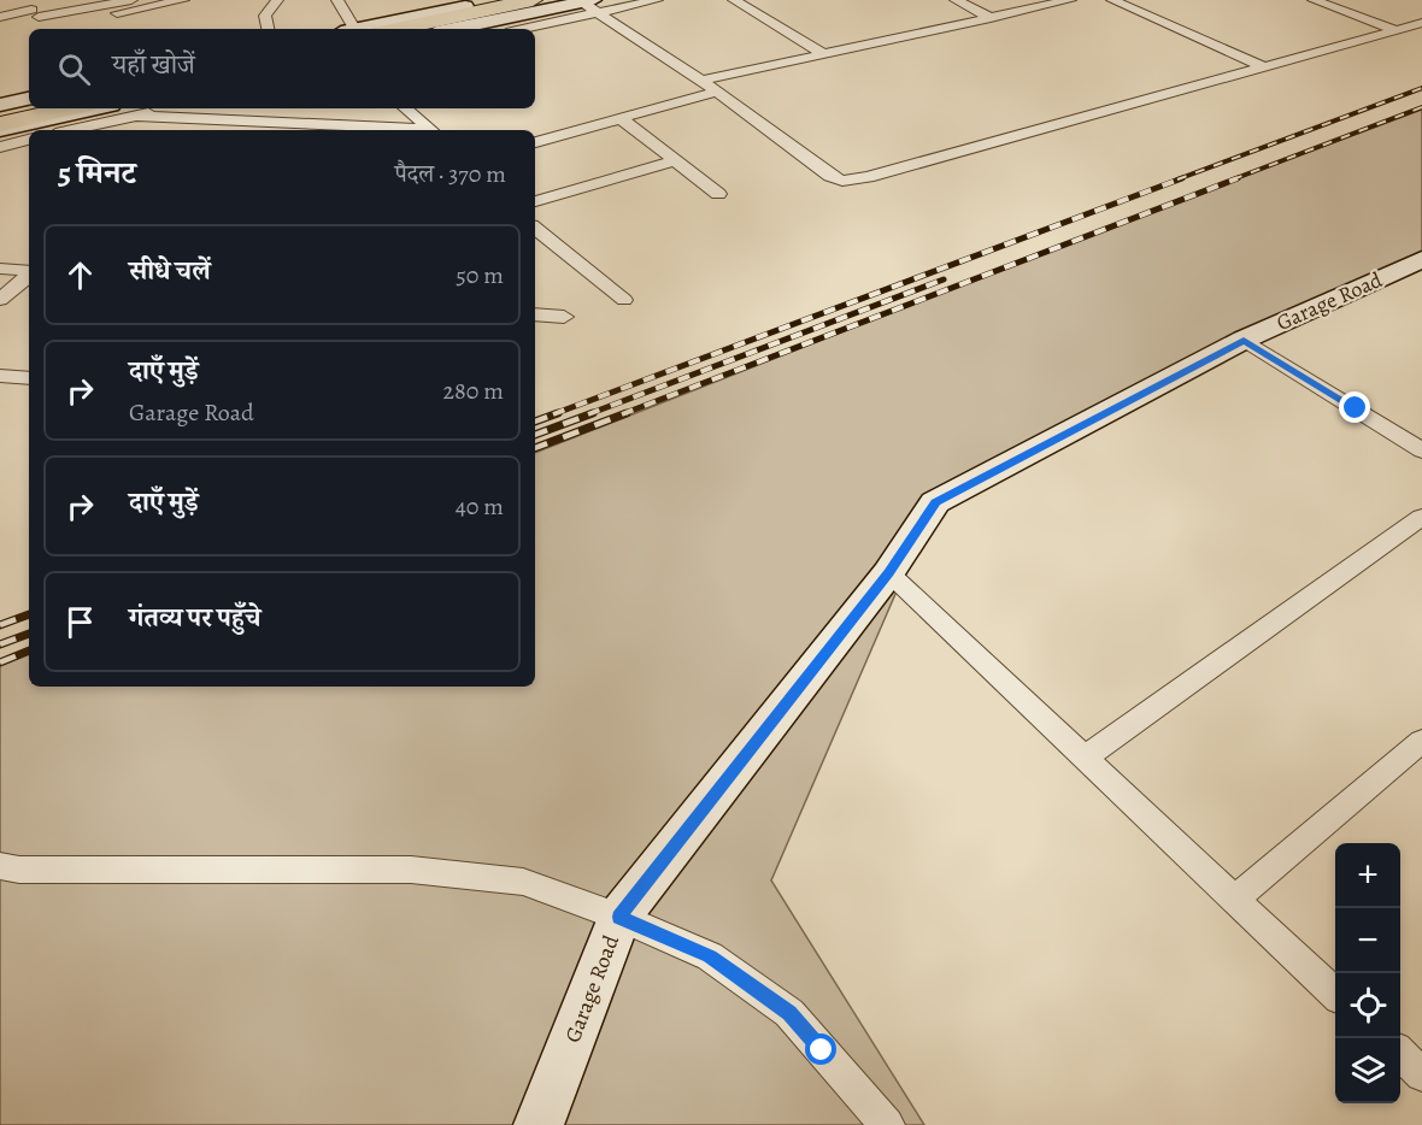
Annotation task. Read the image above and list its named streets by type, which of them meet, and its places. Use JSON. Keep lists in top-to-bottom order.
{
  "streets": {
    "main road": ["Garage Road"]
  },
  "page": {
    "search": "यहाँ खोजें",
    "heading": ["5 मिनट", "पैदल · 370 m"],
    "list": [
      ["सीधे चलें", "50 m"],
      ["दाएँ मुड़ें", "Garage Road", "280 m"],
      ["दाएँ मुड़ें", "40 m"],
      "गंतव्य पर पहुँचे"
    ],
    "map_buttons": ["+", "−"]
  }
}
